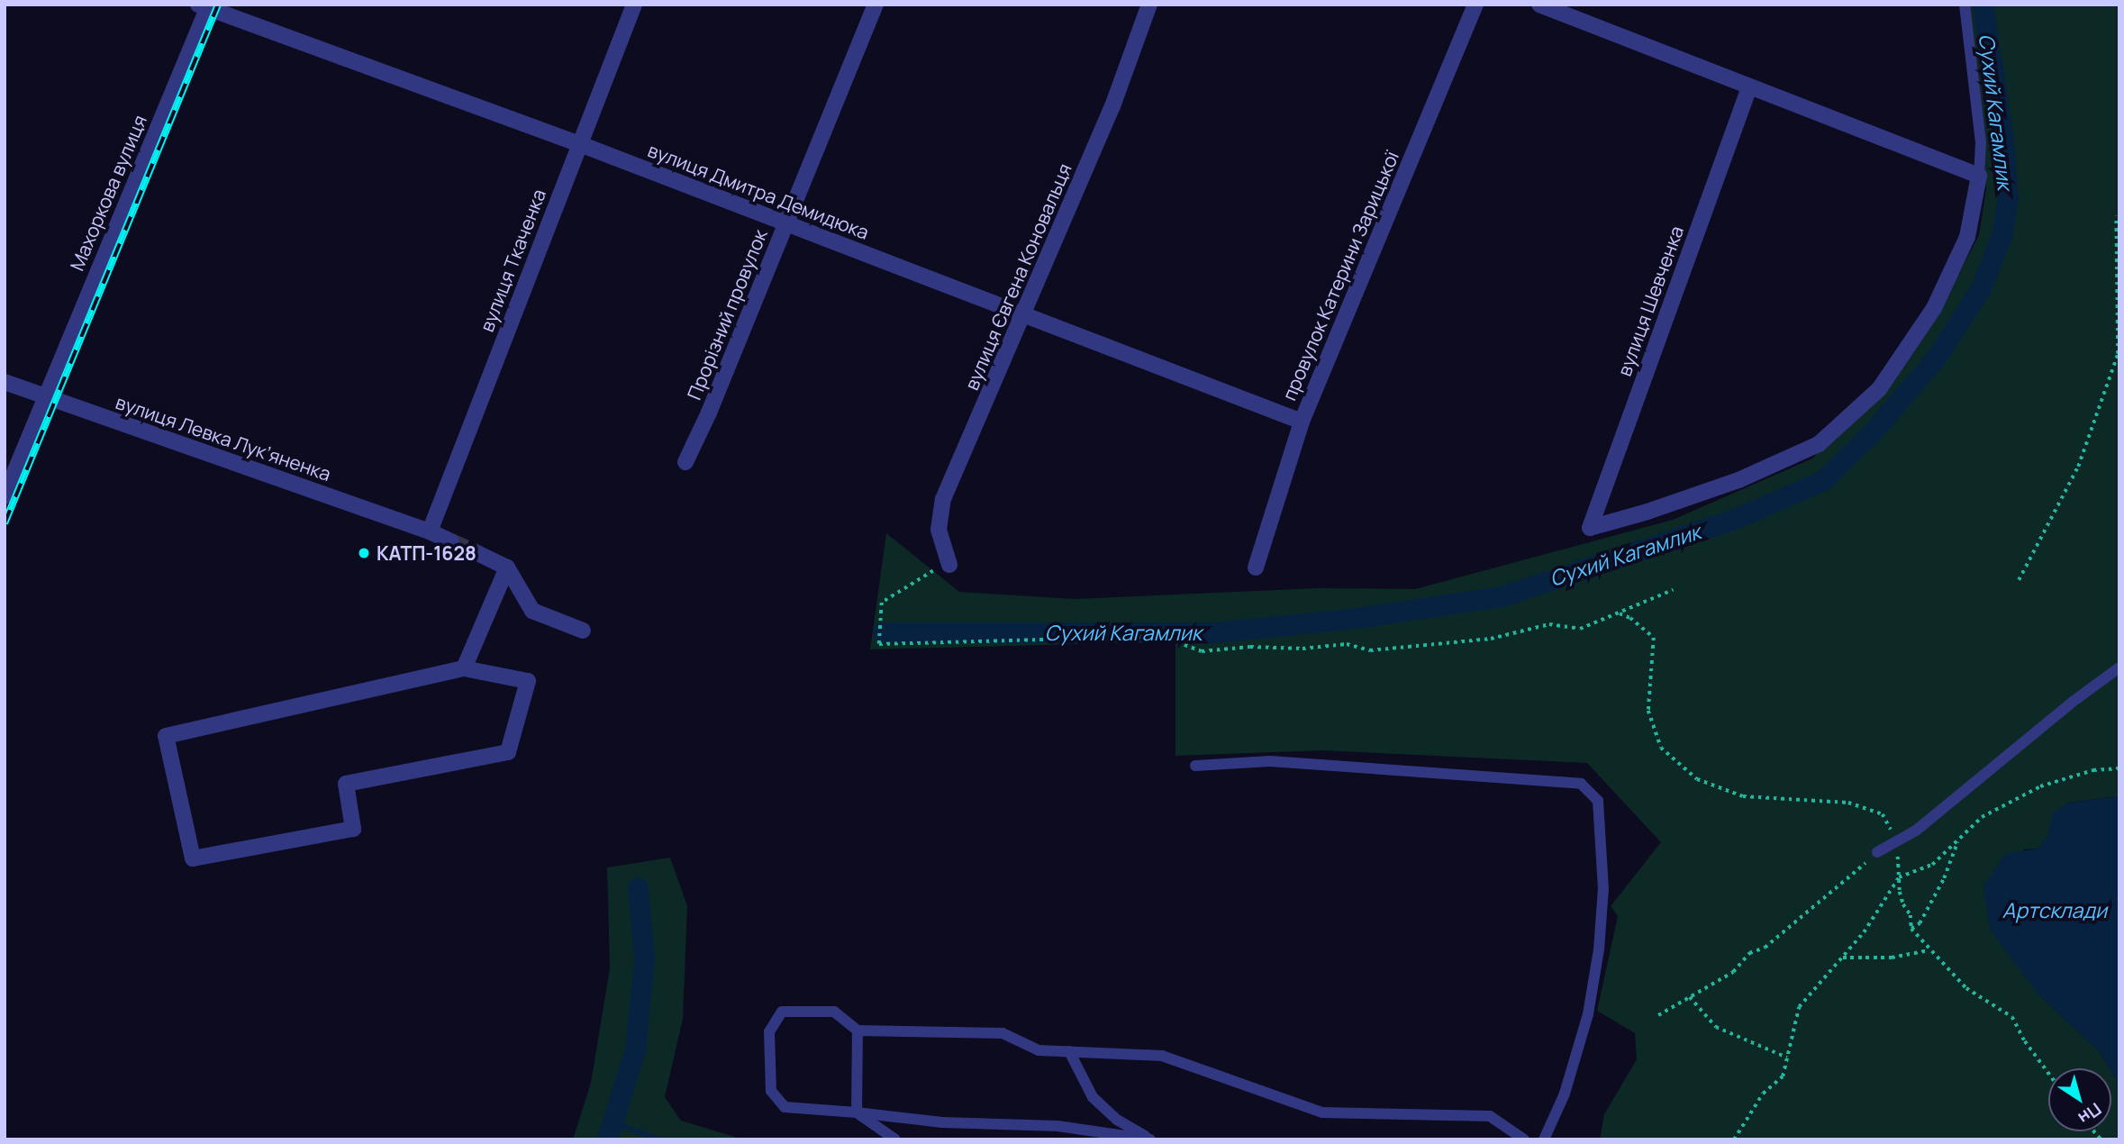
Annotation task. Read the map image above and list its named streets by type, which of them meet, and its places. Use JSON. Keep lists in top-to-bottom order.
{
  "streets": {
    "street": [
      "вулиця Дмитра Демидюка",
      "Махоркова вулиця",
      "вулиця Ткаченка",
      "провулок Катерини Зарицької",
      "вулиця Євгена Коновальця",
      "вулиця Шевченка",
      "Прорізний провулок",
      "вулиця Левка Лукʼяненка"
    ]
  },
  "crossings": [
    ["вулиця Дмитра Демидюка", "Махоркова вулиця"],
    ["вулиця Дмитра Демидюка", "вулиця Ткаченка"],
    ["вулиця Дмитра Демидюка", "провулок Катерини Зарицької"],
    ["вулиця Дмитра Демидюка", "вулиця Євгена Коновальця"],
    ["вулиця Дмитра Демидюка", "Прорізний провулок"],
    ["Махоркова вулиця", "вулиця Левка Лукʼяненка"],
    ["вулиця Ткаченка", "вулиця Левка Лукʼяненка"]
  ],
  "water": ["Сухий Кагамлик", "Артсклади"],
  "places": ["КАТП-1628"],
  "north": "bottom right"
}
